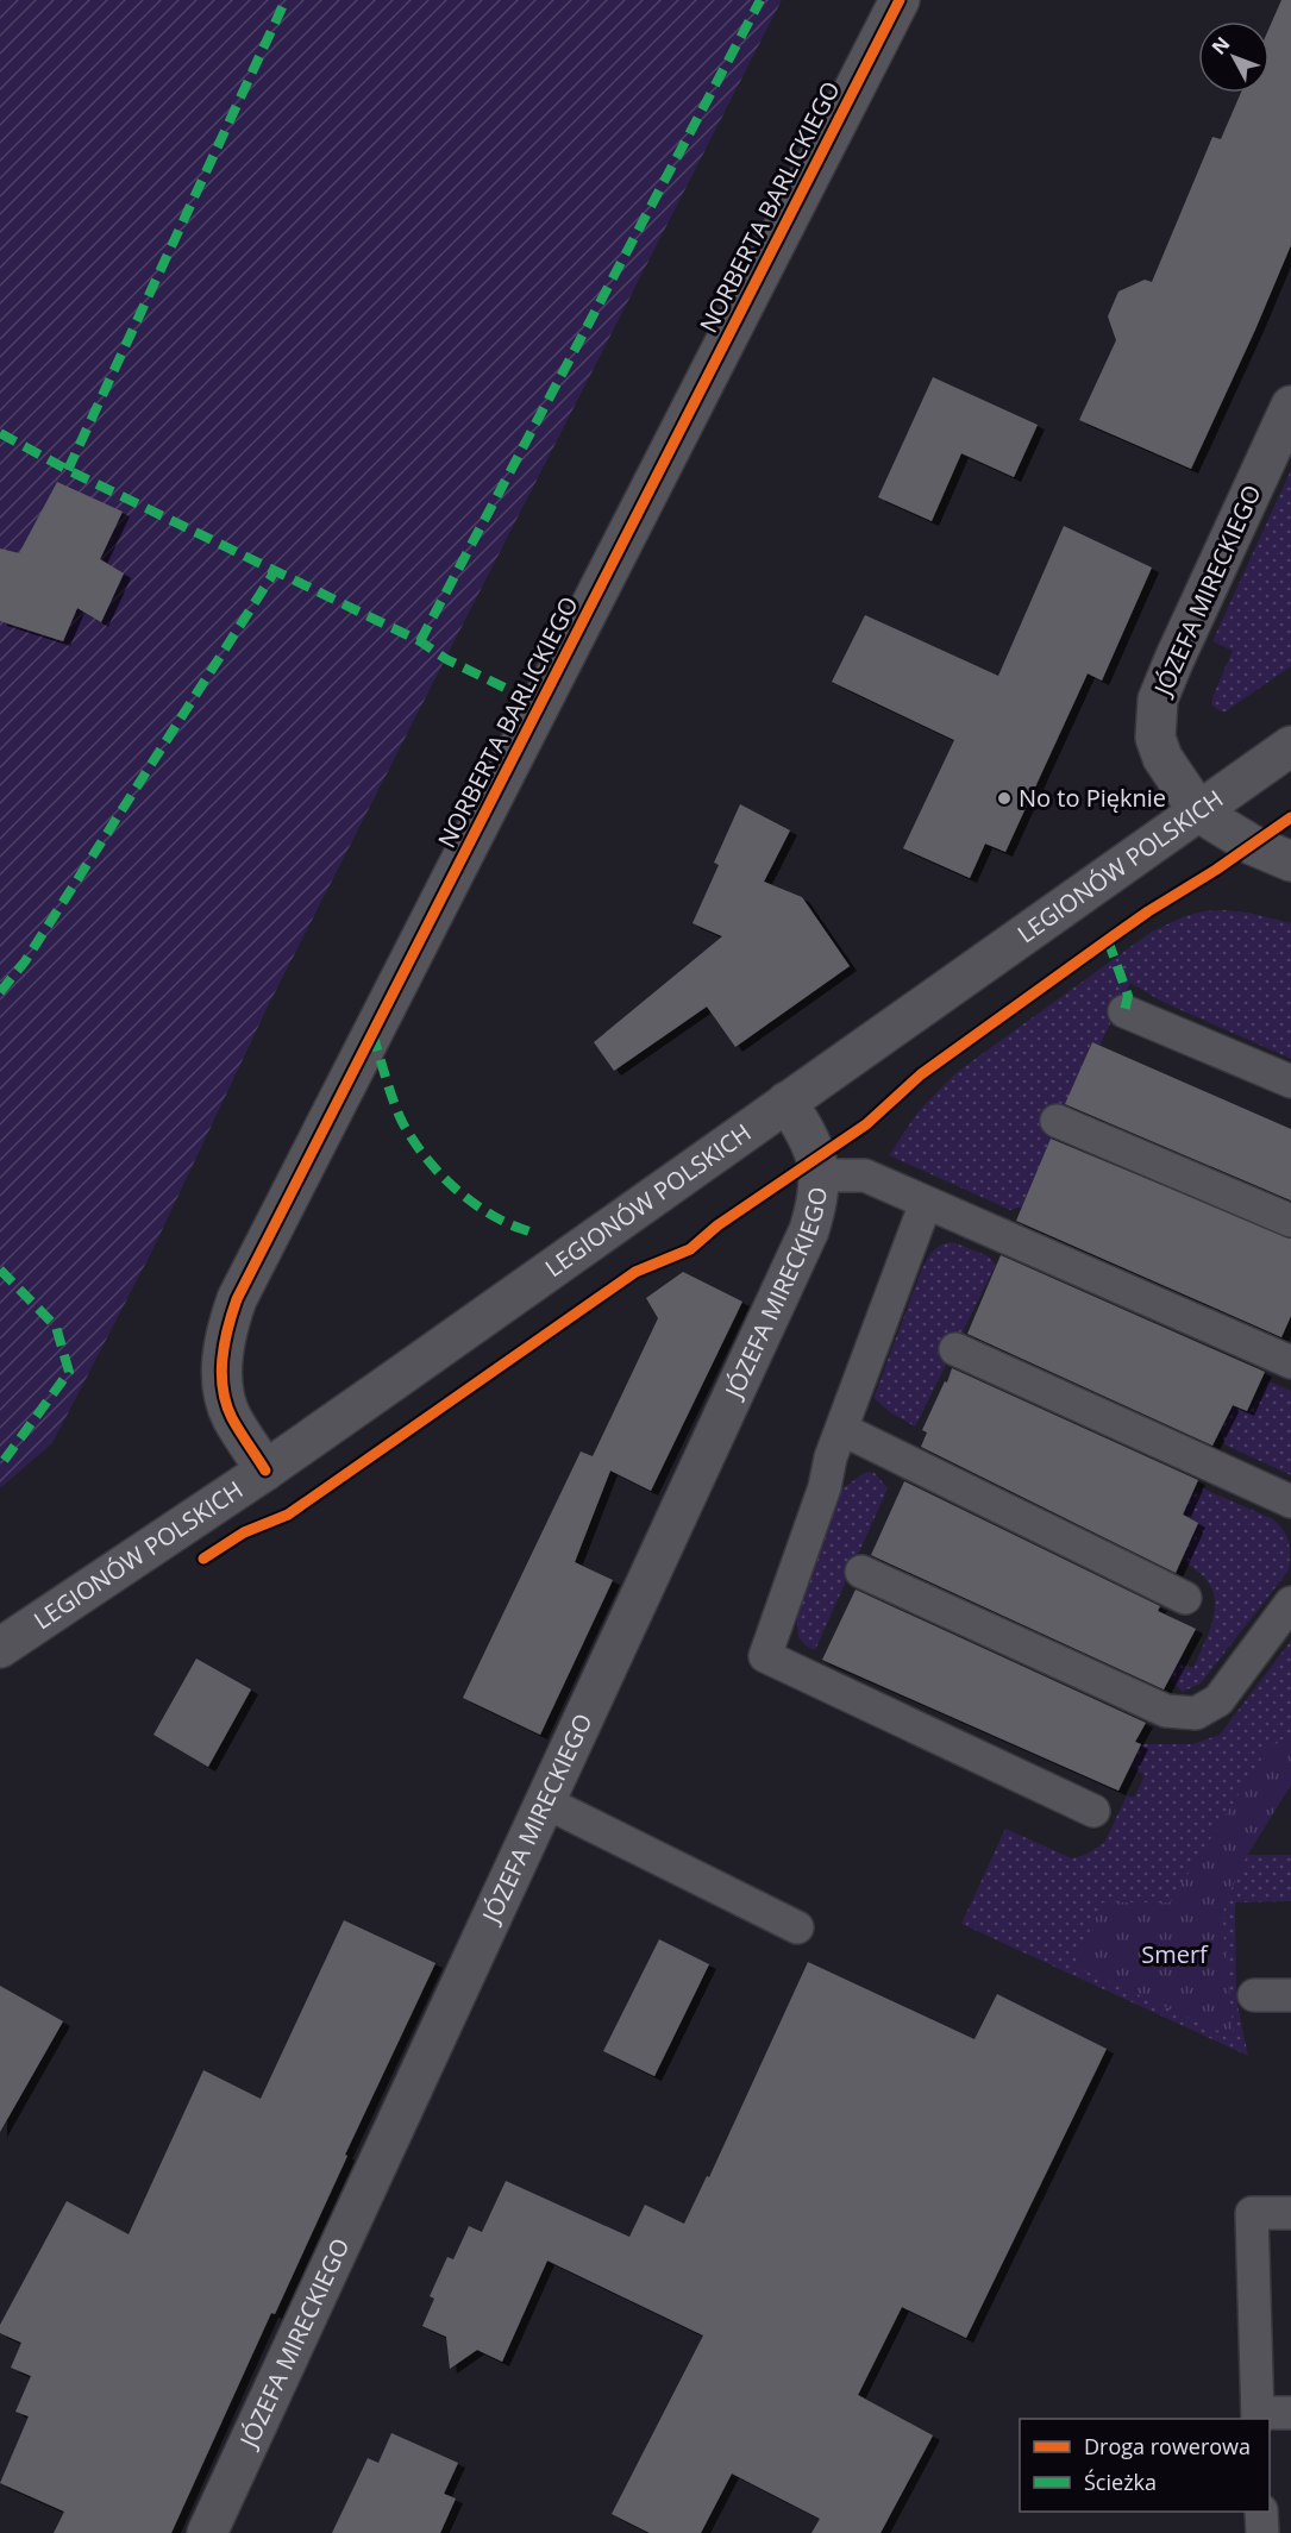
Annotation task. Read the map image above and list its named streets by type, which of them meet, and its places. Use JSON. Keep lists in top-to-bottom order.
{
  "streets": {
    "street": ["NORBERTA BARLICKIEGO", "JÓZEFA MIRECKIEGO", "LEGIONÓW POLSKICH"]
  },
  "crossings": [
    ["NORBERTA BARLICKIEGO", "LEGIONÓW POLSKICH"],
    ["JÓZEFA MIRECKIEGO", "LEGIONÓW POLSKICH"]
  ],
  "parks": ["Smerf"],
  "places": ["No to Pięknie"],
  "legend": ["Droga rowerowa", "Ścieżka"],
  "north": "top left"
}
